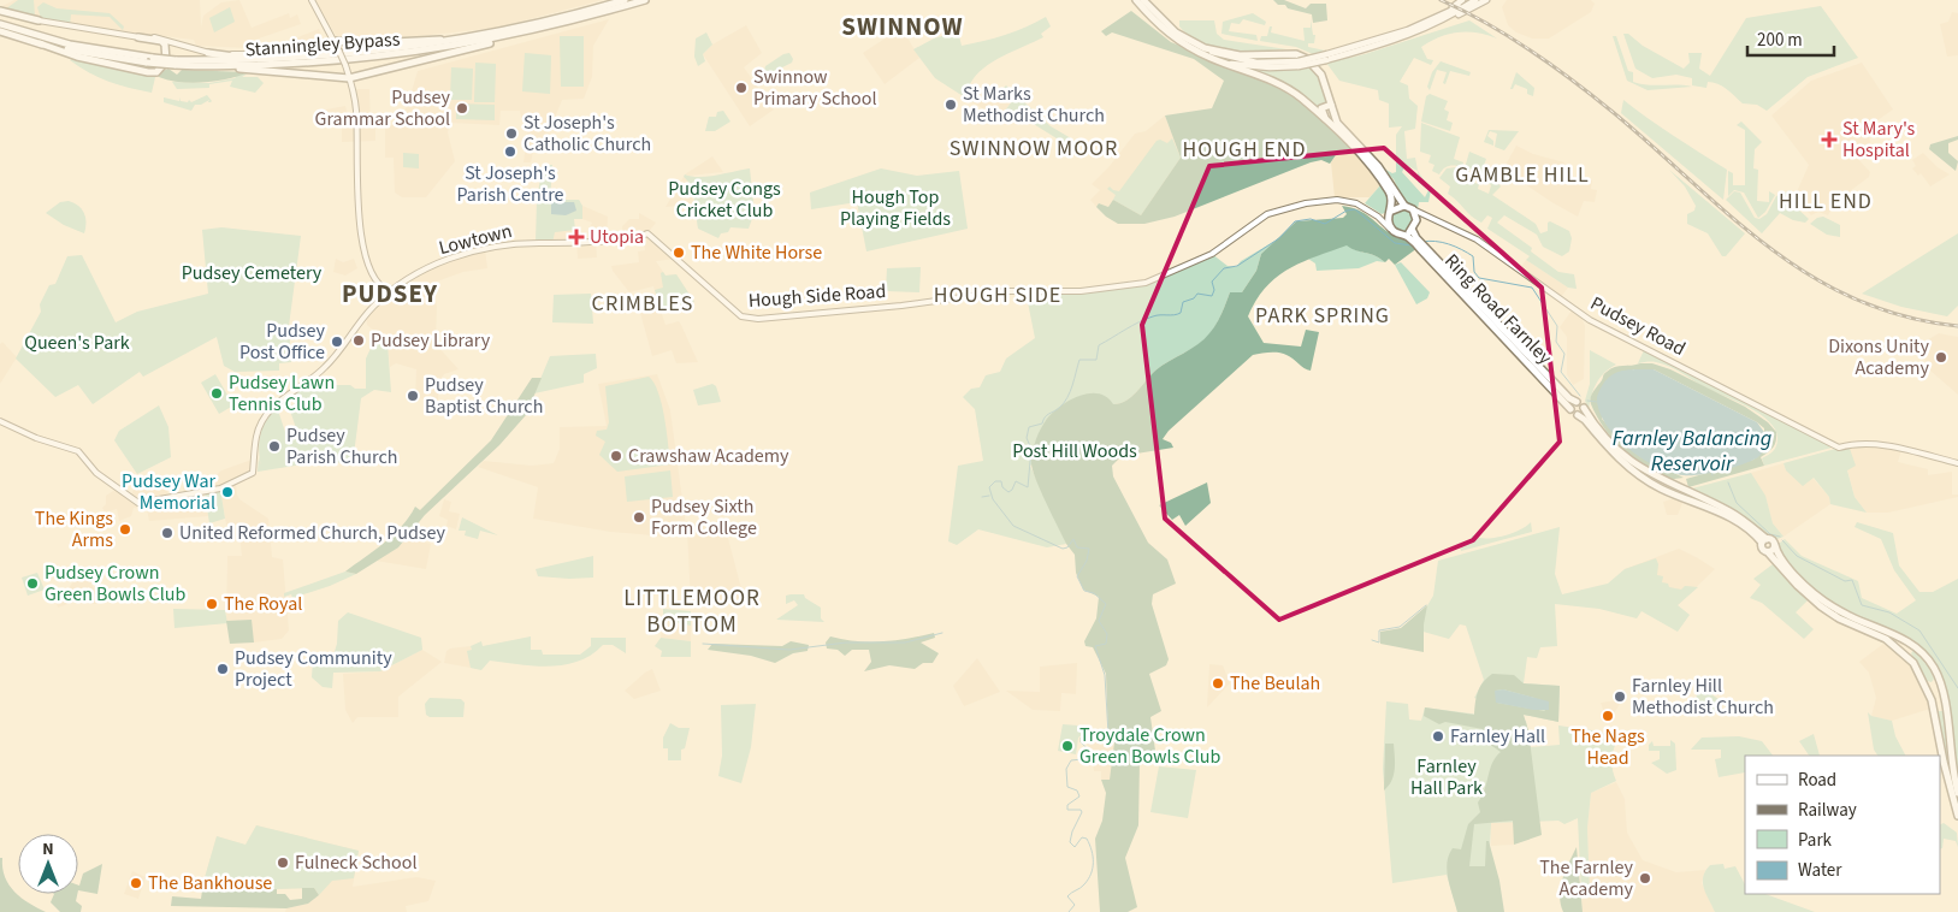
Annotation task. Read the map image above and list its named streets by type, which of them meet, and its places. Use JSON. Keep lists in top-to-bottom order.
{
  "streets": {
    "highway": ["Stanningley Bypass", "Ring Road Farnley"],
    "main road": ["Lowtown", "Hough Side Road", "Pudsey Road"]
  },
  "crossings": [
    ["Lowtown", "Hough Side Road"],
    ["Ring Road Farnley", "Pudsey Road"]
  ],
  "districts": [
    "SWINNOW",
    "SWINNOW MOOR",
    "HOUGH END",
    "GAMBLE HILL",
    "HILL END",
    "PUDSEY",
    "HOUGH SIDE",
    "CRIMBLES",
    "PARK SPRING",
    "LITTLEMOOR BOTTOM"
  ],
  "water": ["Farnley Balancing Reservoir"],
  "parks": [
    "Pudsey Congs Cricket Club",
    "Hough Top Playing Fields",
    "Pudsey Cemetery",
    "Queen's Park",
    "Post Hill Woods",
    "Farnley Hall Park"
  ],
  "places": {
    "other": [
      "Swinnow Primary School",
      "St Marks Methodist Church",
      "Pudsey Grammar School",
      "St Joseph's Catholic Church",
      "St Joseph's Parish Centre",
      "The White Horse",
      "Pudsey Library",
      "Pudsey Post Office",
      "Dixons Unity Academy",
      "Pudsey Lawn Tennis Club",
      "Pudsey Baptist Church",
      "Pudsey Parish Church",
      "Crawshaw Academy",
      "Pudsey War Memorial",
      "Pudsey Sixth Form College",
      "The Kings Arms",
      "United Reformed Church, Pudsey",
      "Pudsey Crown Green Bowls Club",
      "The Royal",
      "Pudsey Community Project",
      "The Beulah",
      "Farnley Hill Methodist Church",
      "The Nags Head",
      "Farnley Hall",
      "Troydale Crown Green Bowls Club",
      "Fulneck School",
      "The Farnley Academy",
      "The Bankhouse"
    ],
    "health": ["St Mary's Hospital", "Utopia"]
  },
  "legend": [
    "Road",
    "Railway",
    "Park",
    "Water"
  ],
  "scale_bar": "200 m",
  "north": "top"
}
